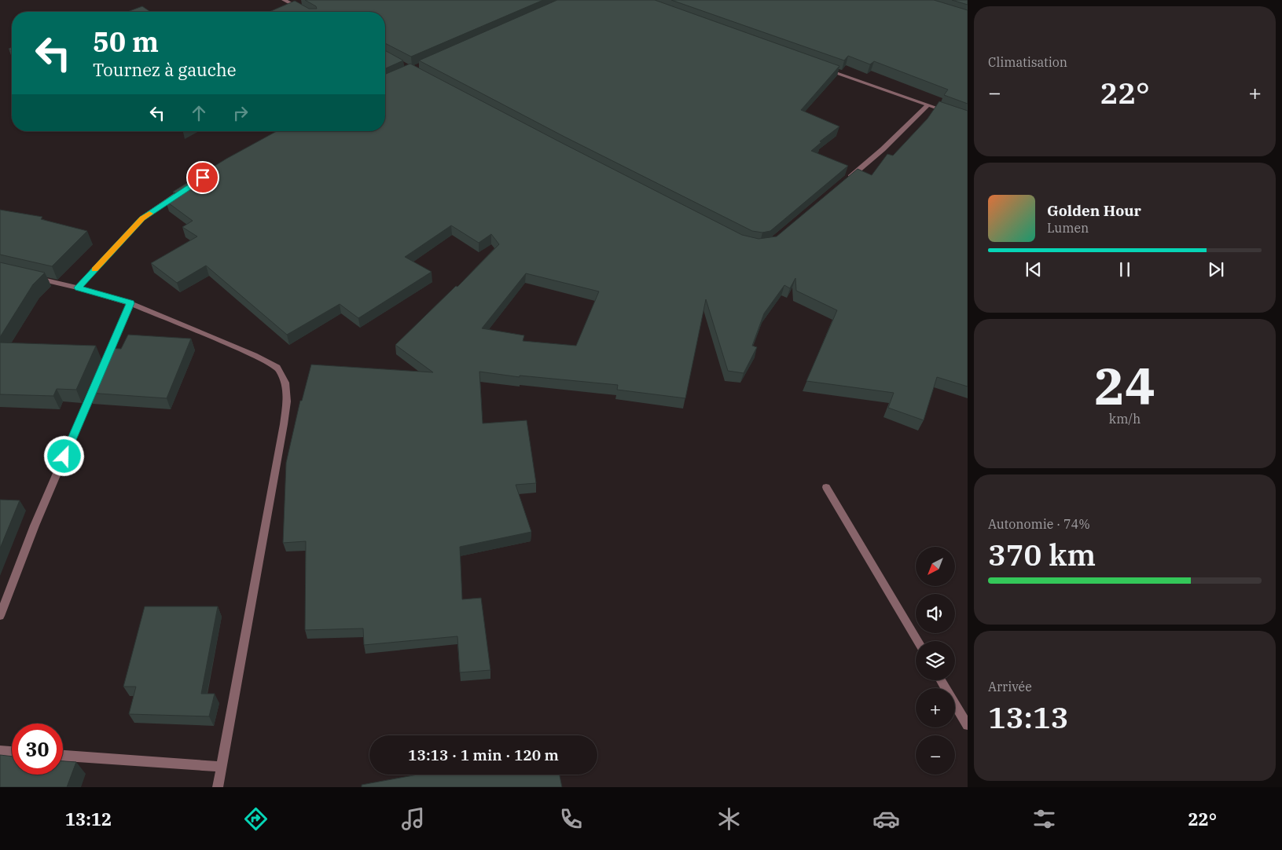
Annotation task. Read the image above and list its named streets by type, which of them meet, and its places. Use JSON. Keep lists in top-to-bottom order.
{
  "north": "bottom left",
  "page": {
    "tile": [
      "Climatisation",
      ["24", "km/h"],
      ["Autonomie · 74%", "370 km"],
      ["Arrivée", "13:13"]
    ],
    "turn": ["50 m", "Tournez à gauche"],
    "heat": ["−", "22°", "+"],
    "song": ["Golden Hour", "Lumen"],
    "map_buttons": ["+", "−"],
    "limit": "30",
    "trip": "13:13 · 1 min · 120 m",
    "tabs": ["13:12", "22°"]
  }
}
